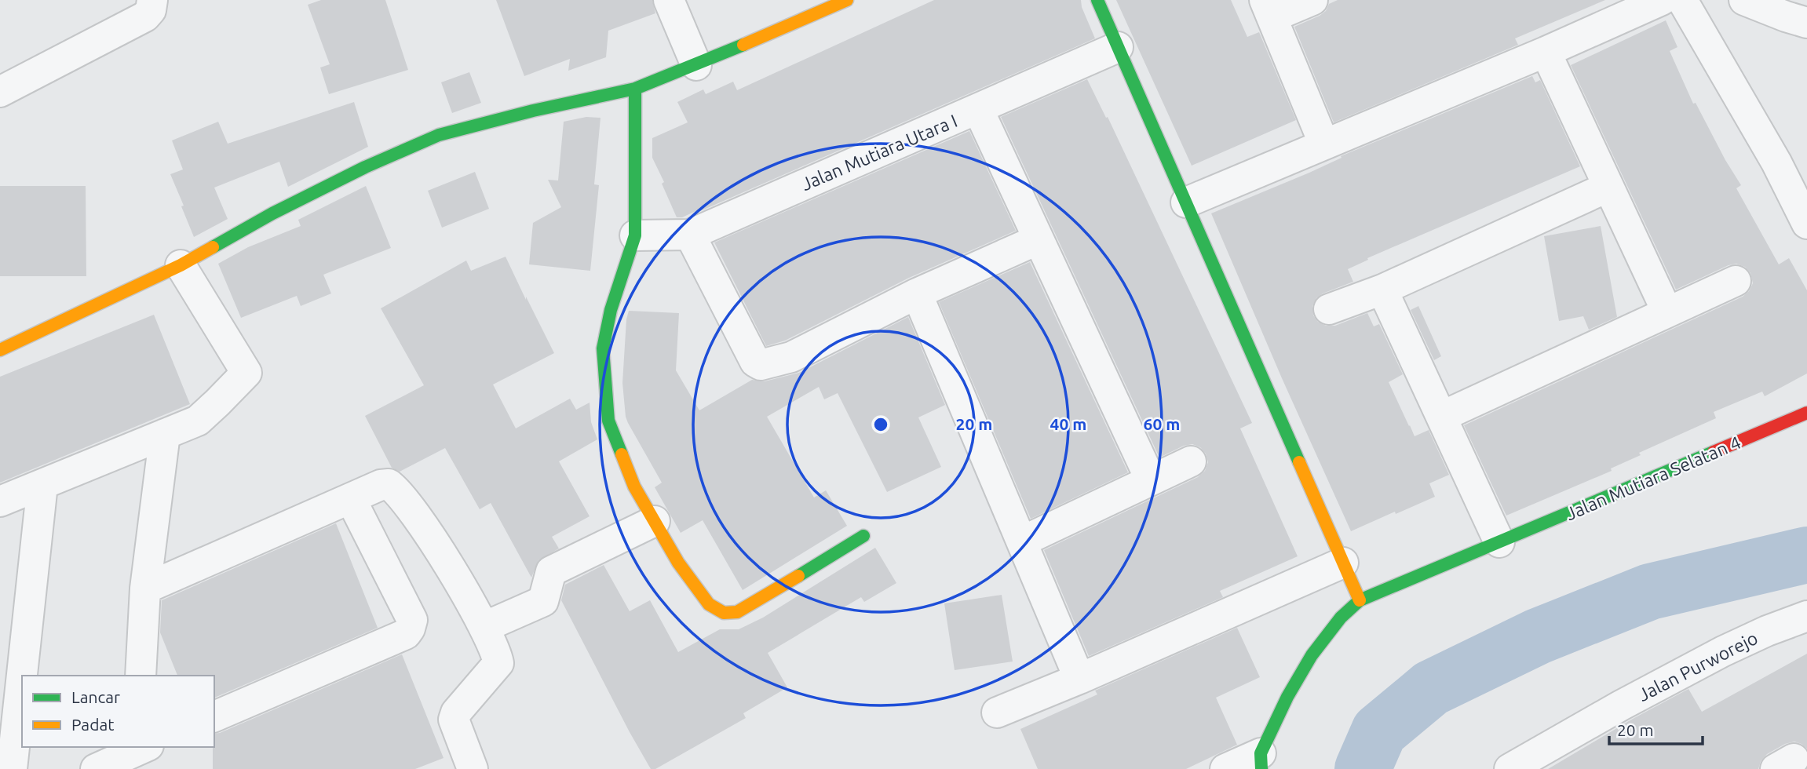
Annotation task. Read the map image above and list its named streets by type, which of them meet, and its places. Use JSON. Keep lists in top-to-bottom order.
{
  "streets": {
    "street": ["Jalan Mutiara Utara I", "Jalan Mutiara Selatan 4", "Jalan Purworejo"]
  },
  "legend": ["Lancar", "Padat"],
  "scale_bar": "20 m",
  "rings": ["20 m", "40 m", "60 m"]
}
